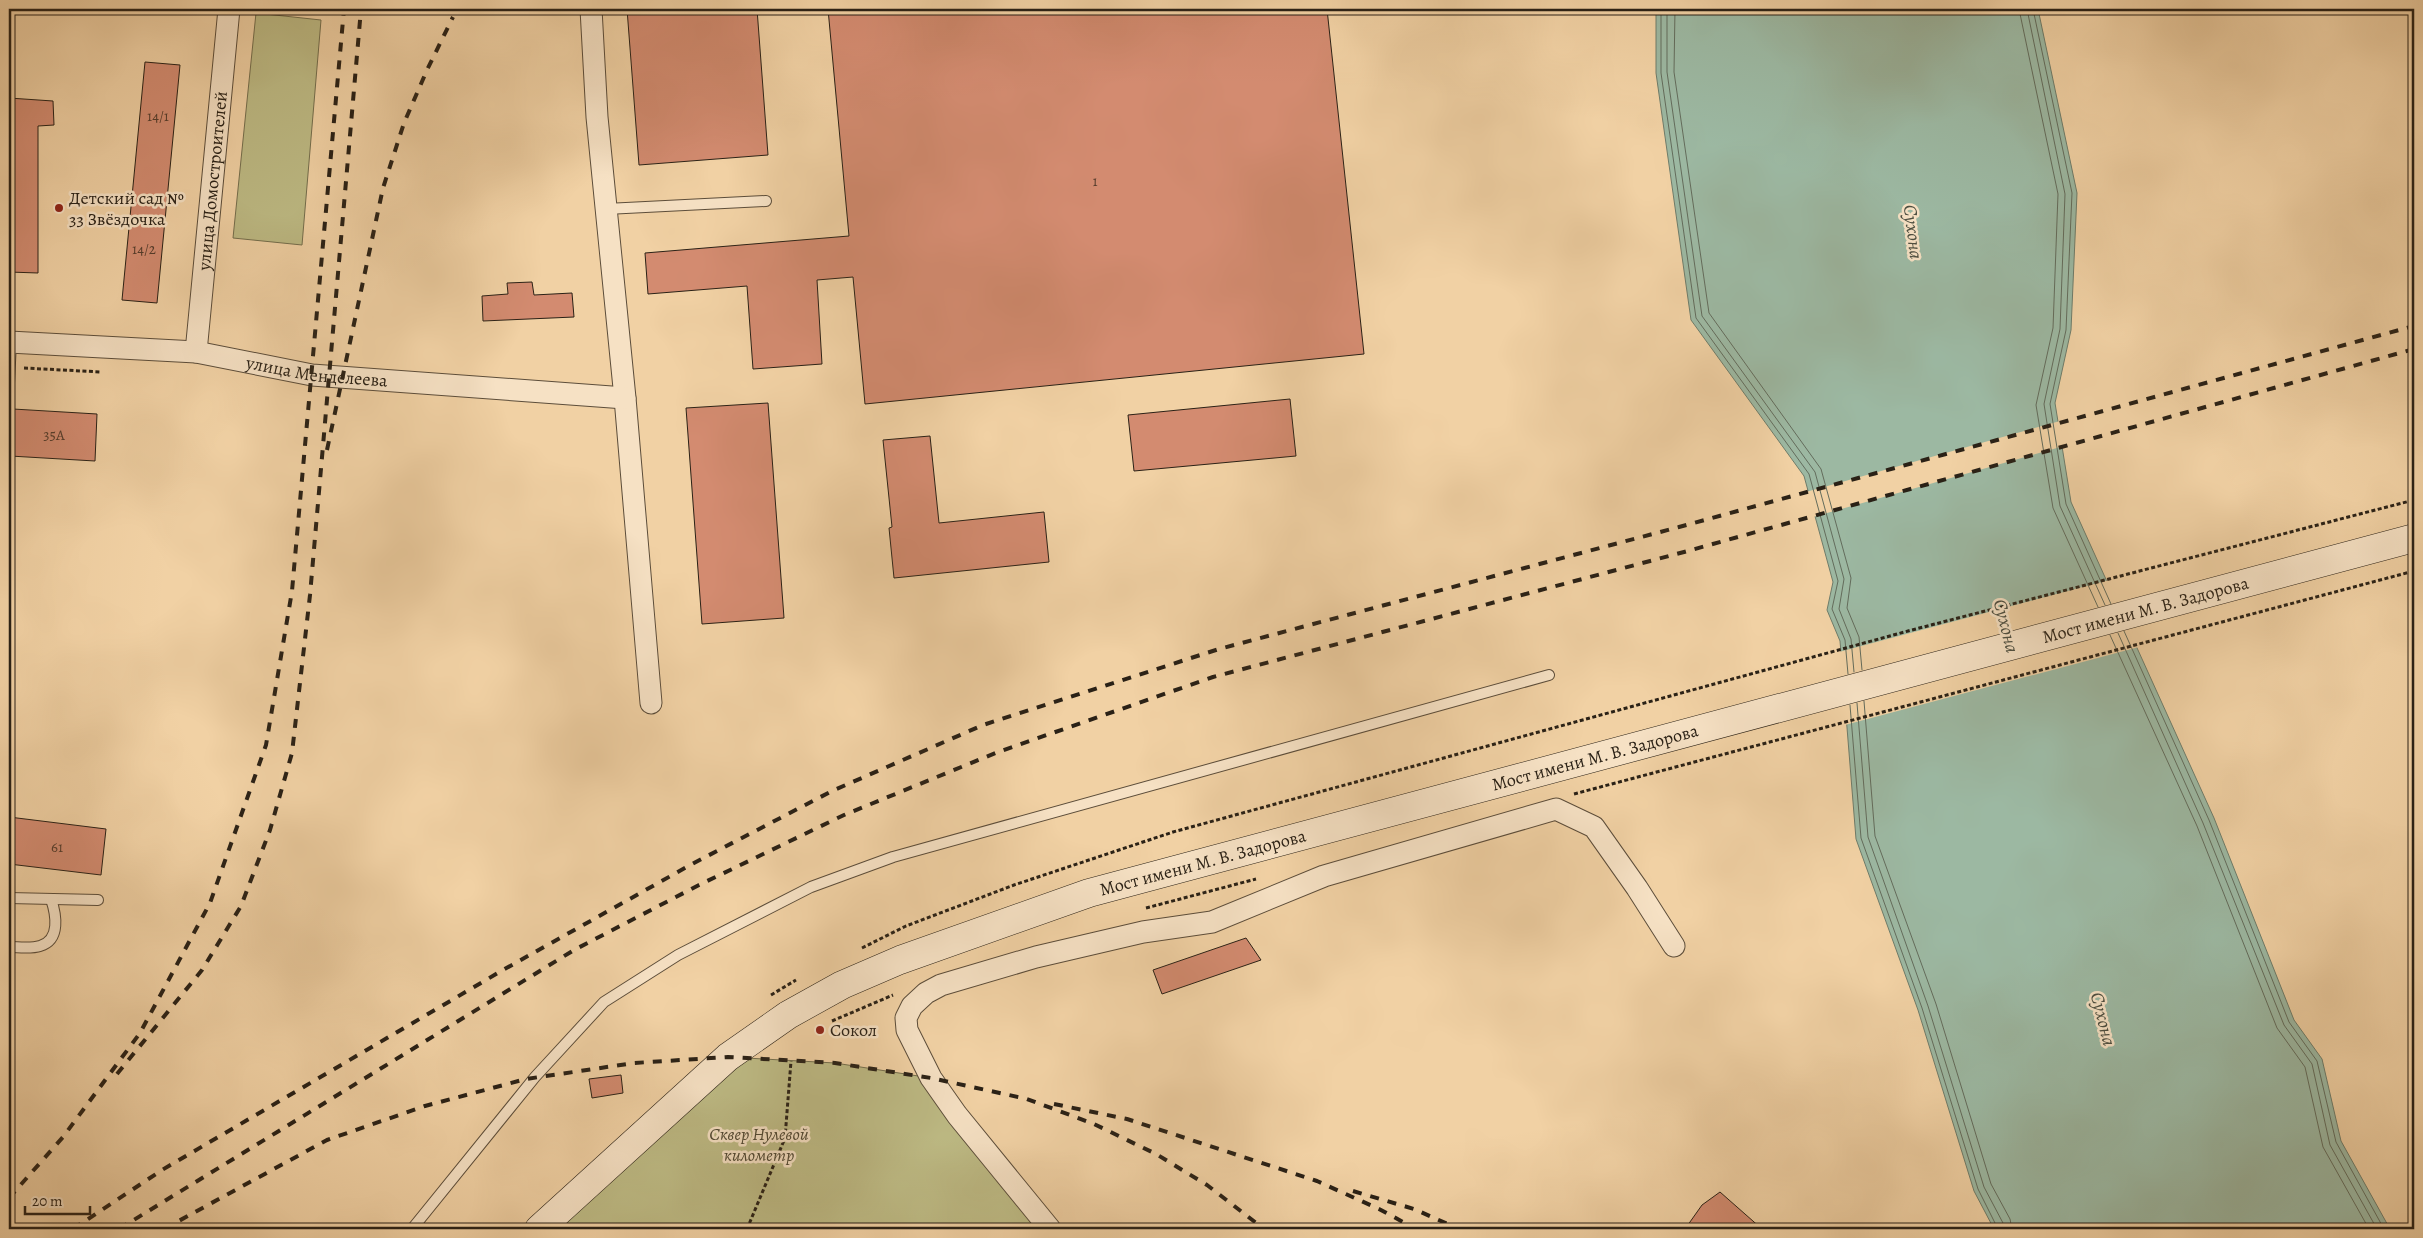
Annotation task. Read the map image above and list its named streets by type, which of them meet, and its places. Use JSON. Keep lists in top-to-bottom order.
{
  "streets": {
    "main road": ["Мост имени М. В. Задорова"],
    "street": ["улица Домостроителей", "улица Менделеева"]
  },
  "crossings": [
    ["улица Домостроителей", "улица Менделеева"]
  ],
  "water": ["Сухона"],
  "parks": ["Сквер Нулевой километр"],
  "places": ["Детский сад № 33 Звёздочка", "Сокол"],
  "house_numbers": [
    "14/1",
    "1",
    "14/2",
    "35А",
    "61"
  ],
  "scale_bar": "20 m"
}
